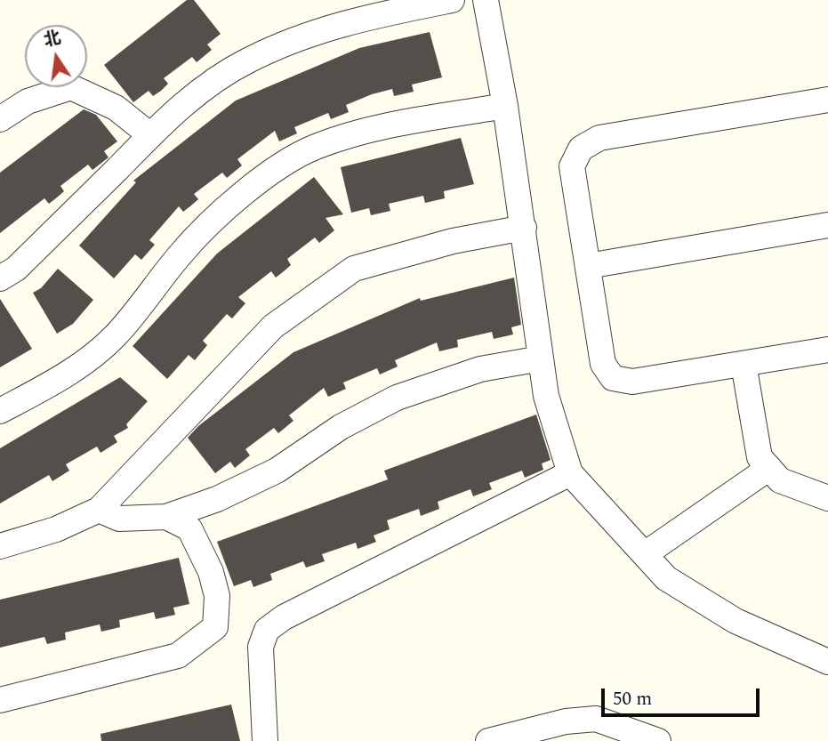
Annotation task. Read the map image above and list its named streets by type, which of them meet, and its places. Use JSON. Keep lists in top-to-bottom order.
{
  "scale_bar": "50 m",
  "north": "top"
}
